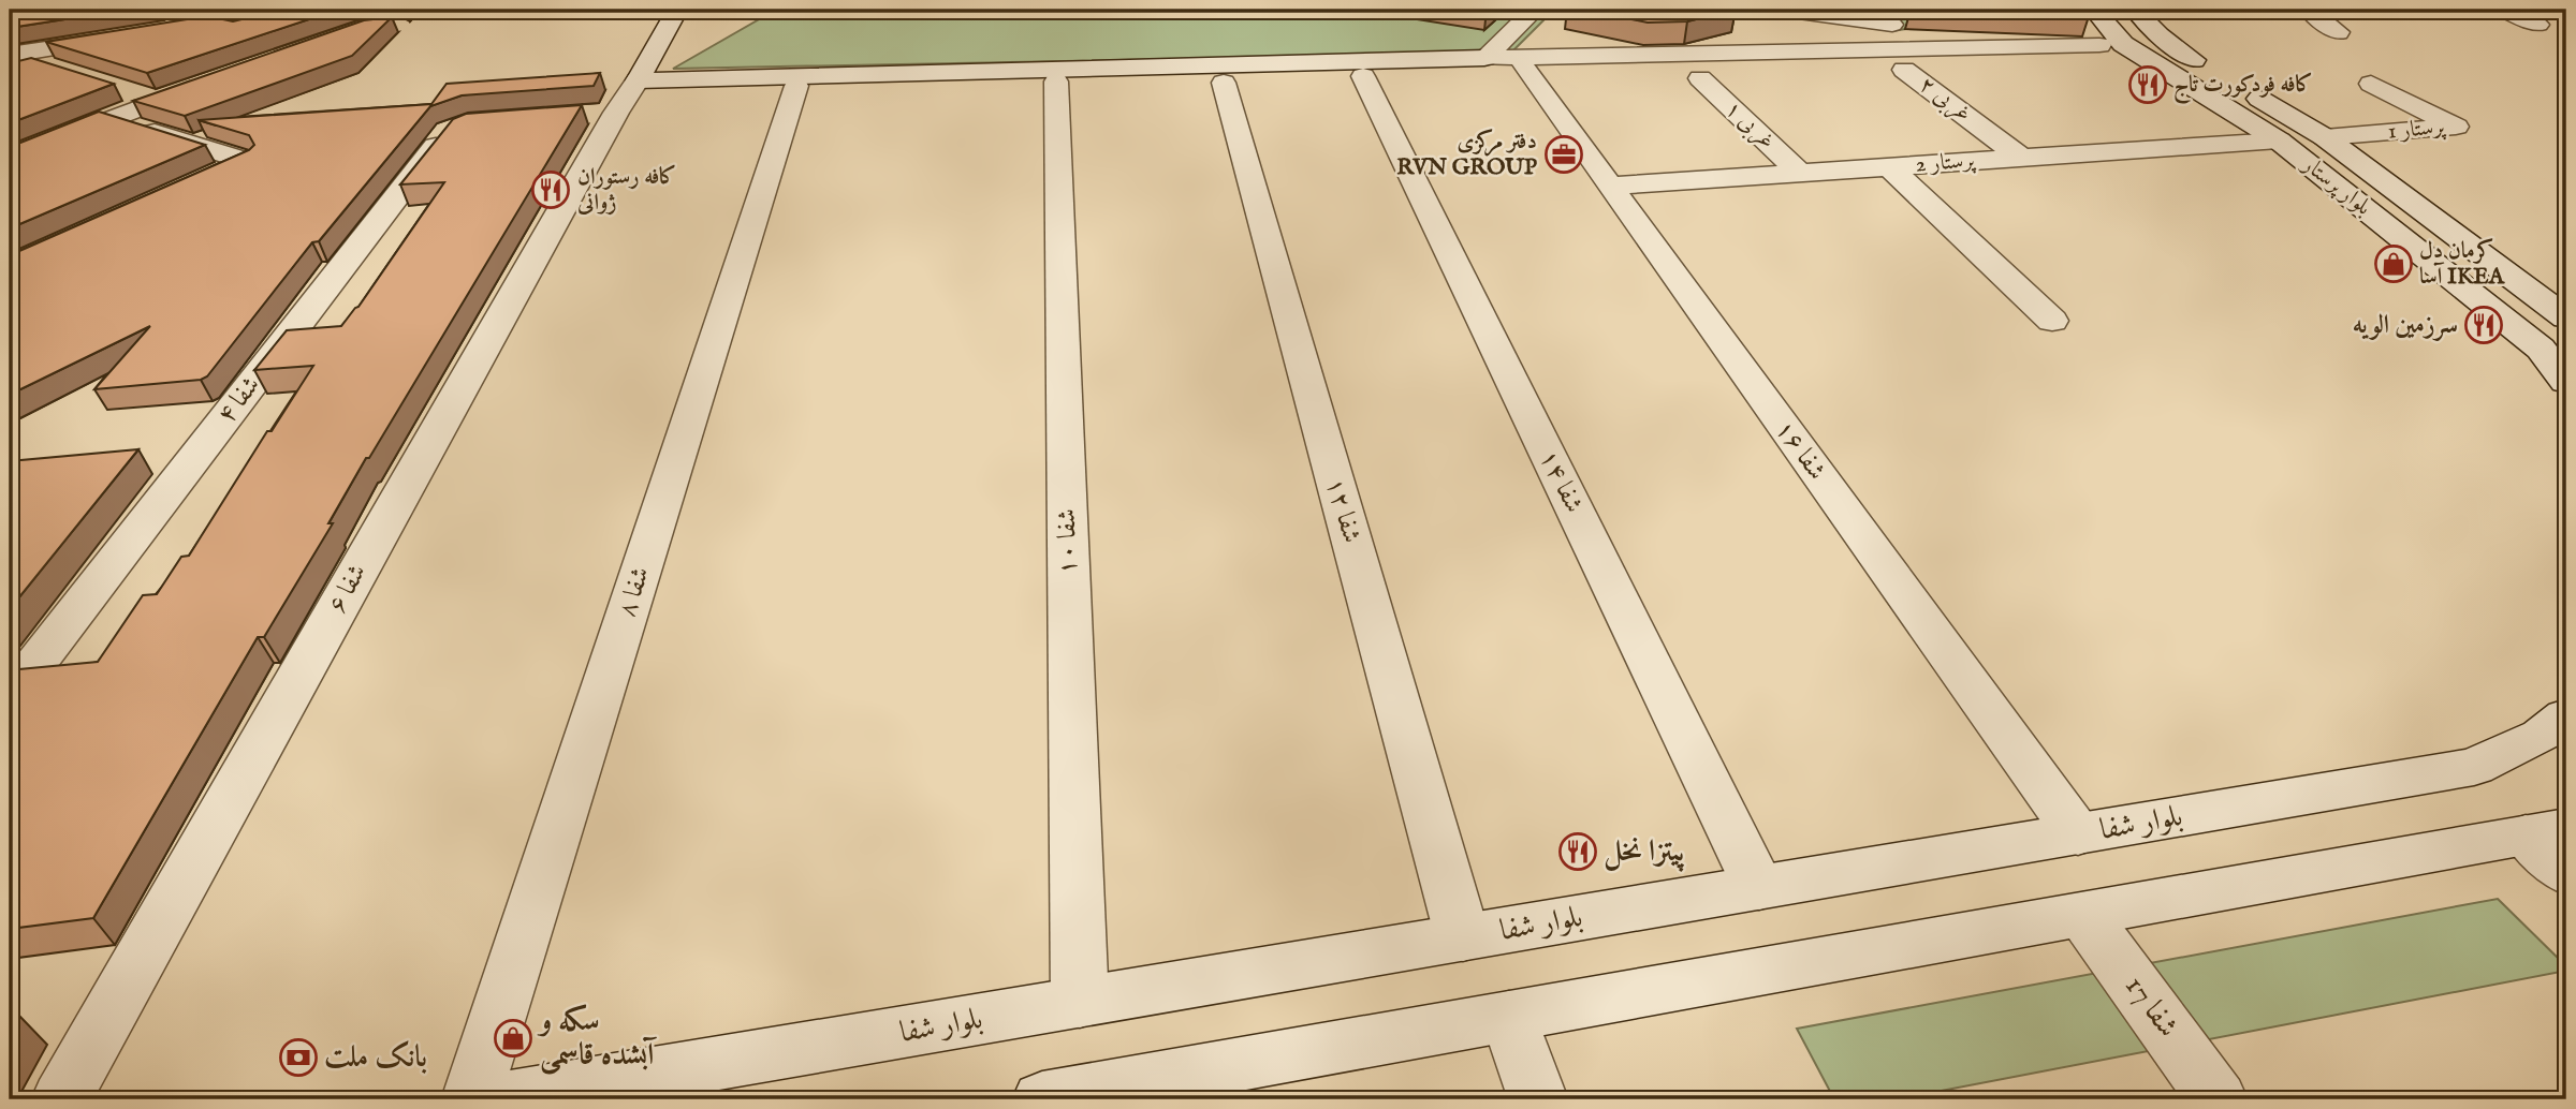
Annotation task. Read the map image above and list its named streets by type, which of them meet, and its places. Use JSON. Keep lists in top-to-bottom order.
{
  "streets": {
    "street": [
      "۲ غربی",
      "۱ غربی",
      "پرستار 1",
      "پرستار 2",
      "بلوار پرستار",
      "شفا ۴",
      "شفا ۱۶",
      "شفا ۱۴",
      "شفا ۱۲",
      "شفا ۱۰",
      "شفا ۶",
      "شفا ۸",
      "بلوار شفا",
      "شفا 17"
    ]
  },
  "crossings": [
    ["۲ غربی", "پرستار 2"],
    ["۱ غربی", "پرستار 2"],
    ["پرستار 1", "بلوار پرستار"],
    ["پرستار 2", "بلوار پرستار"],
    ["پرستار 2", "شفا ۱۶"],
    ["شفا ۱۶", "بلوار شفا"],
    ["شفا ۱۴", "بلوار شفا"],
    ["شفا ۱۲", "بلوار شفا"],
    ["شفا ۱۰", "بلوار شفا"]
  ],
  "places": {
    "restaurant": [
      "کافه فودکورت تاج",
      "کافه رستوران ژوانی",
      "سرزمین الویه",
      "پیتزا نخل"
    ],
    "office": ["دفتر مرکزی RVN GROUP"],
    "shop": ["کرمان دل آسا IKEA", "سکه و آبشده قاسمی"],
    "bank": ["بانک ملت"]
  }
}
